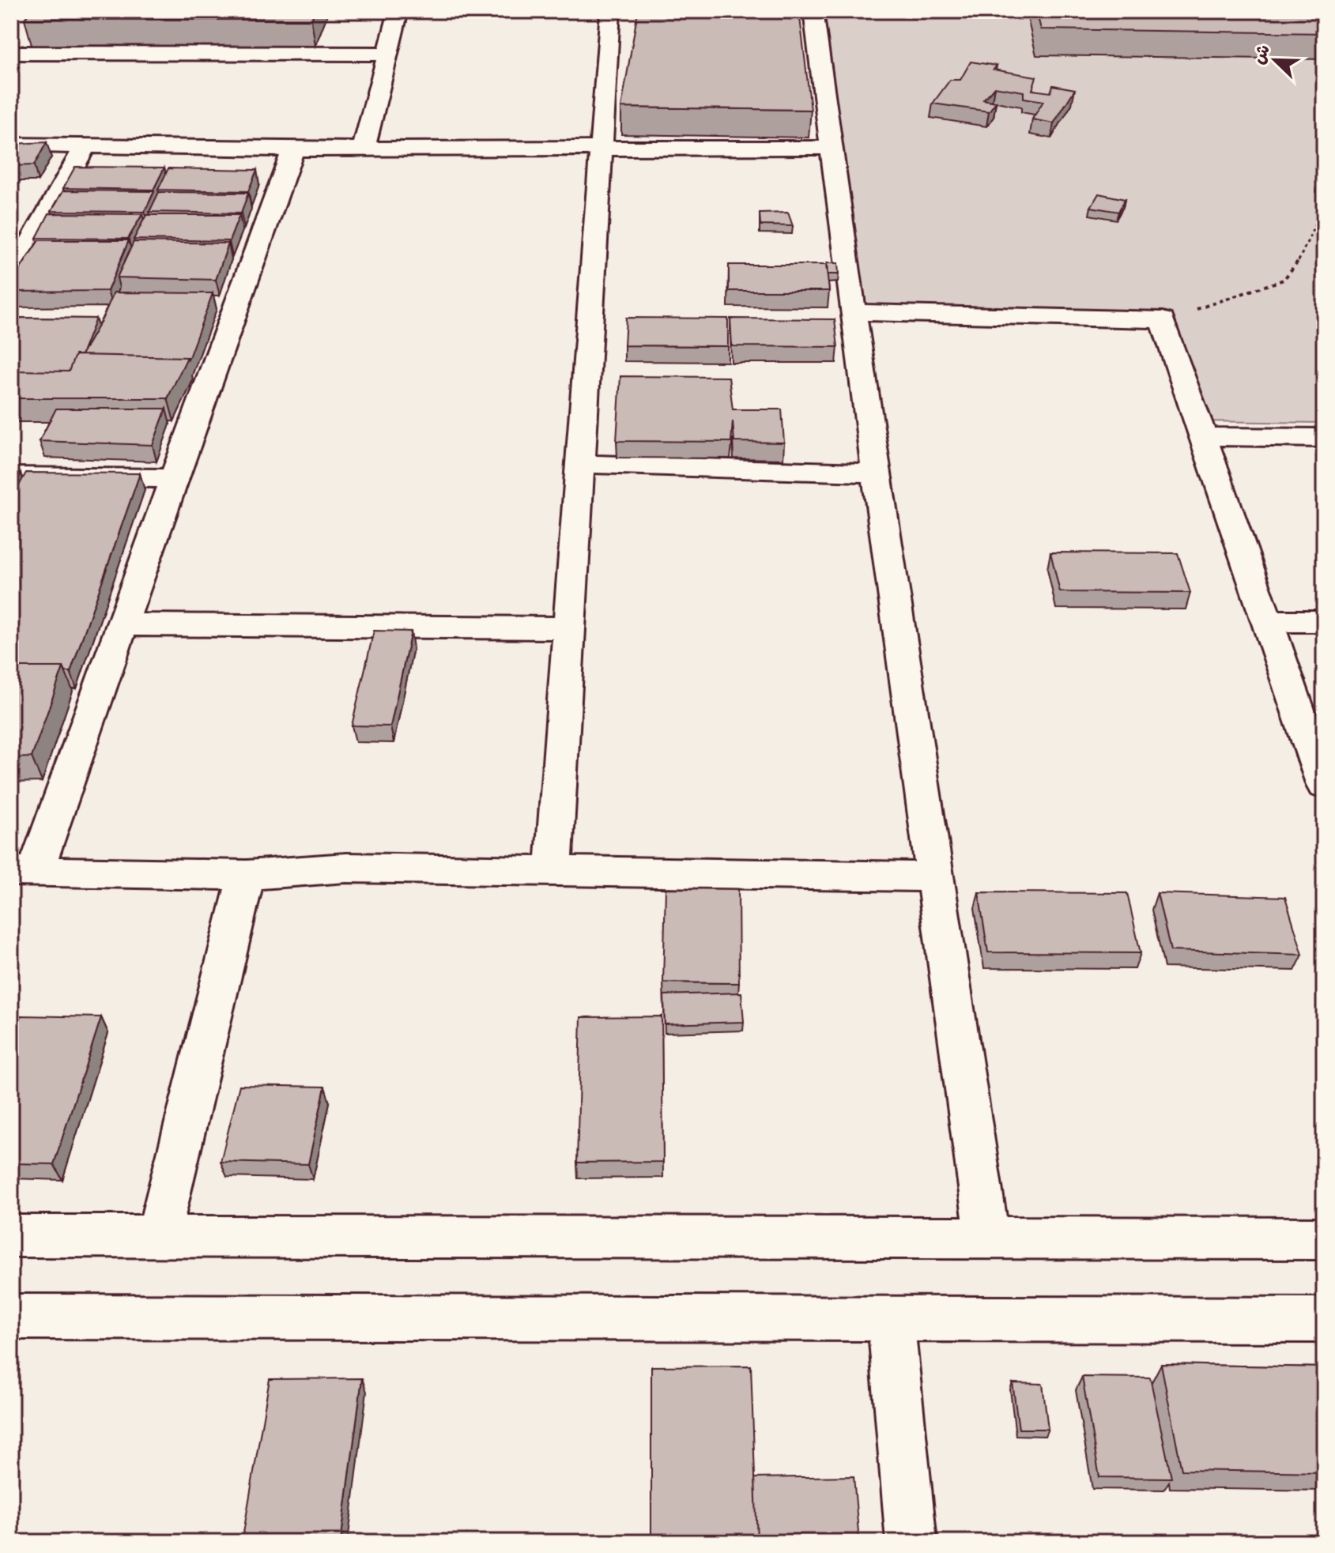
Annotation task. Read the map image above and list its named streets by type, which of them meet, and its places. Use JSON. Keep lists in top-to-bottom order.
{
  "north": "top left"
}
